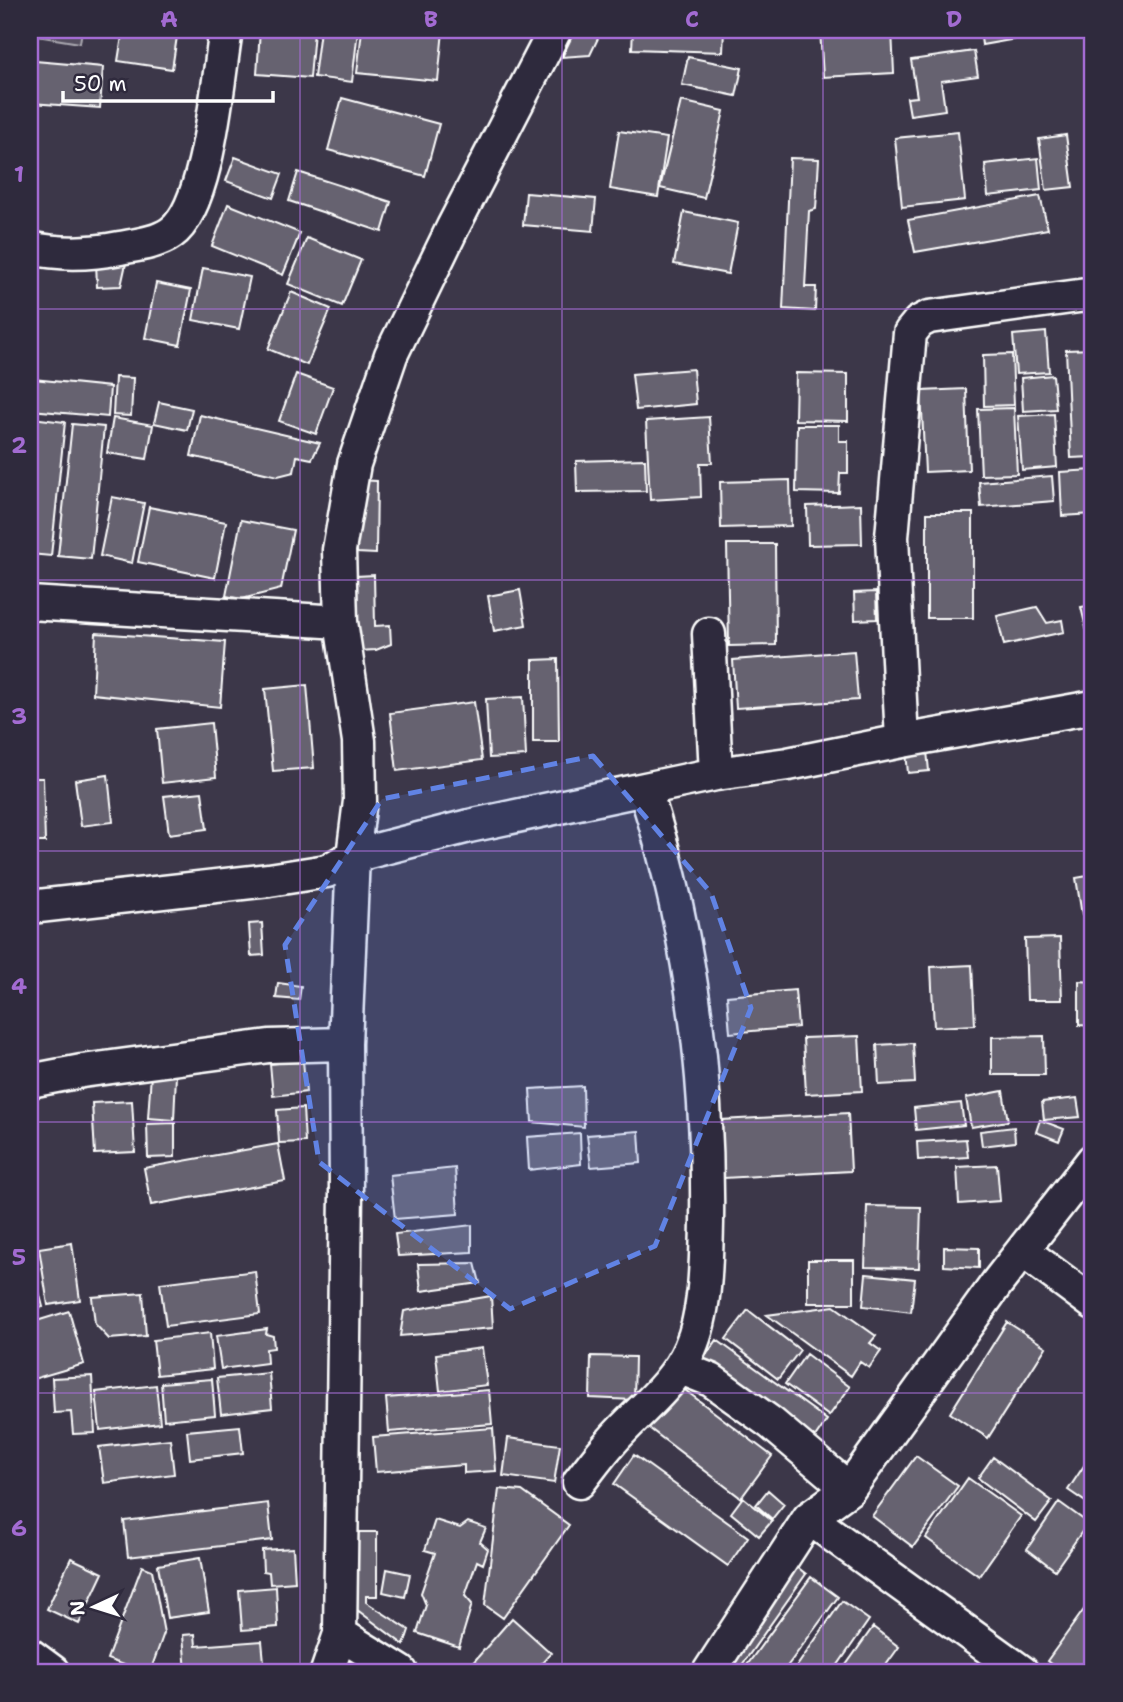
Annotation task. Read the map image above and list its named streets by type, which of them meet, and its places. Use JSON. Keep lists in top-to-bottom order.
{
  "scale_bar": "50 m",
  "north": "left",
  "grid": {
    "columns": [
      "A",
      "B",
      "C",
      "D"
    ],
    "rows": [
      "1",
      "2",
      "3",
      "4",
      "5",
      "6"
    ]
  }
}
